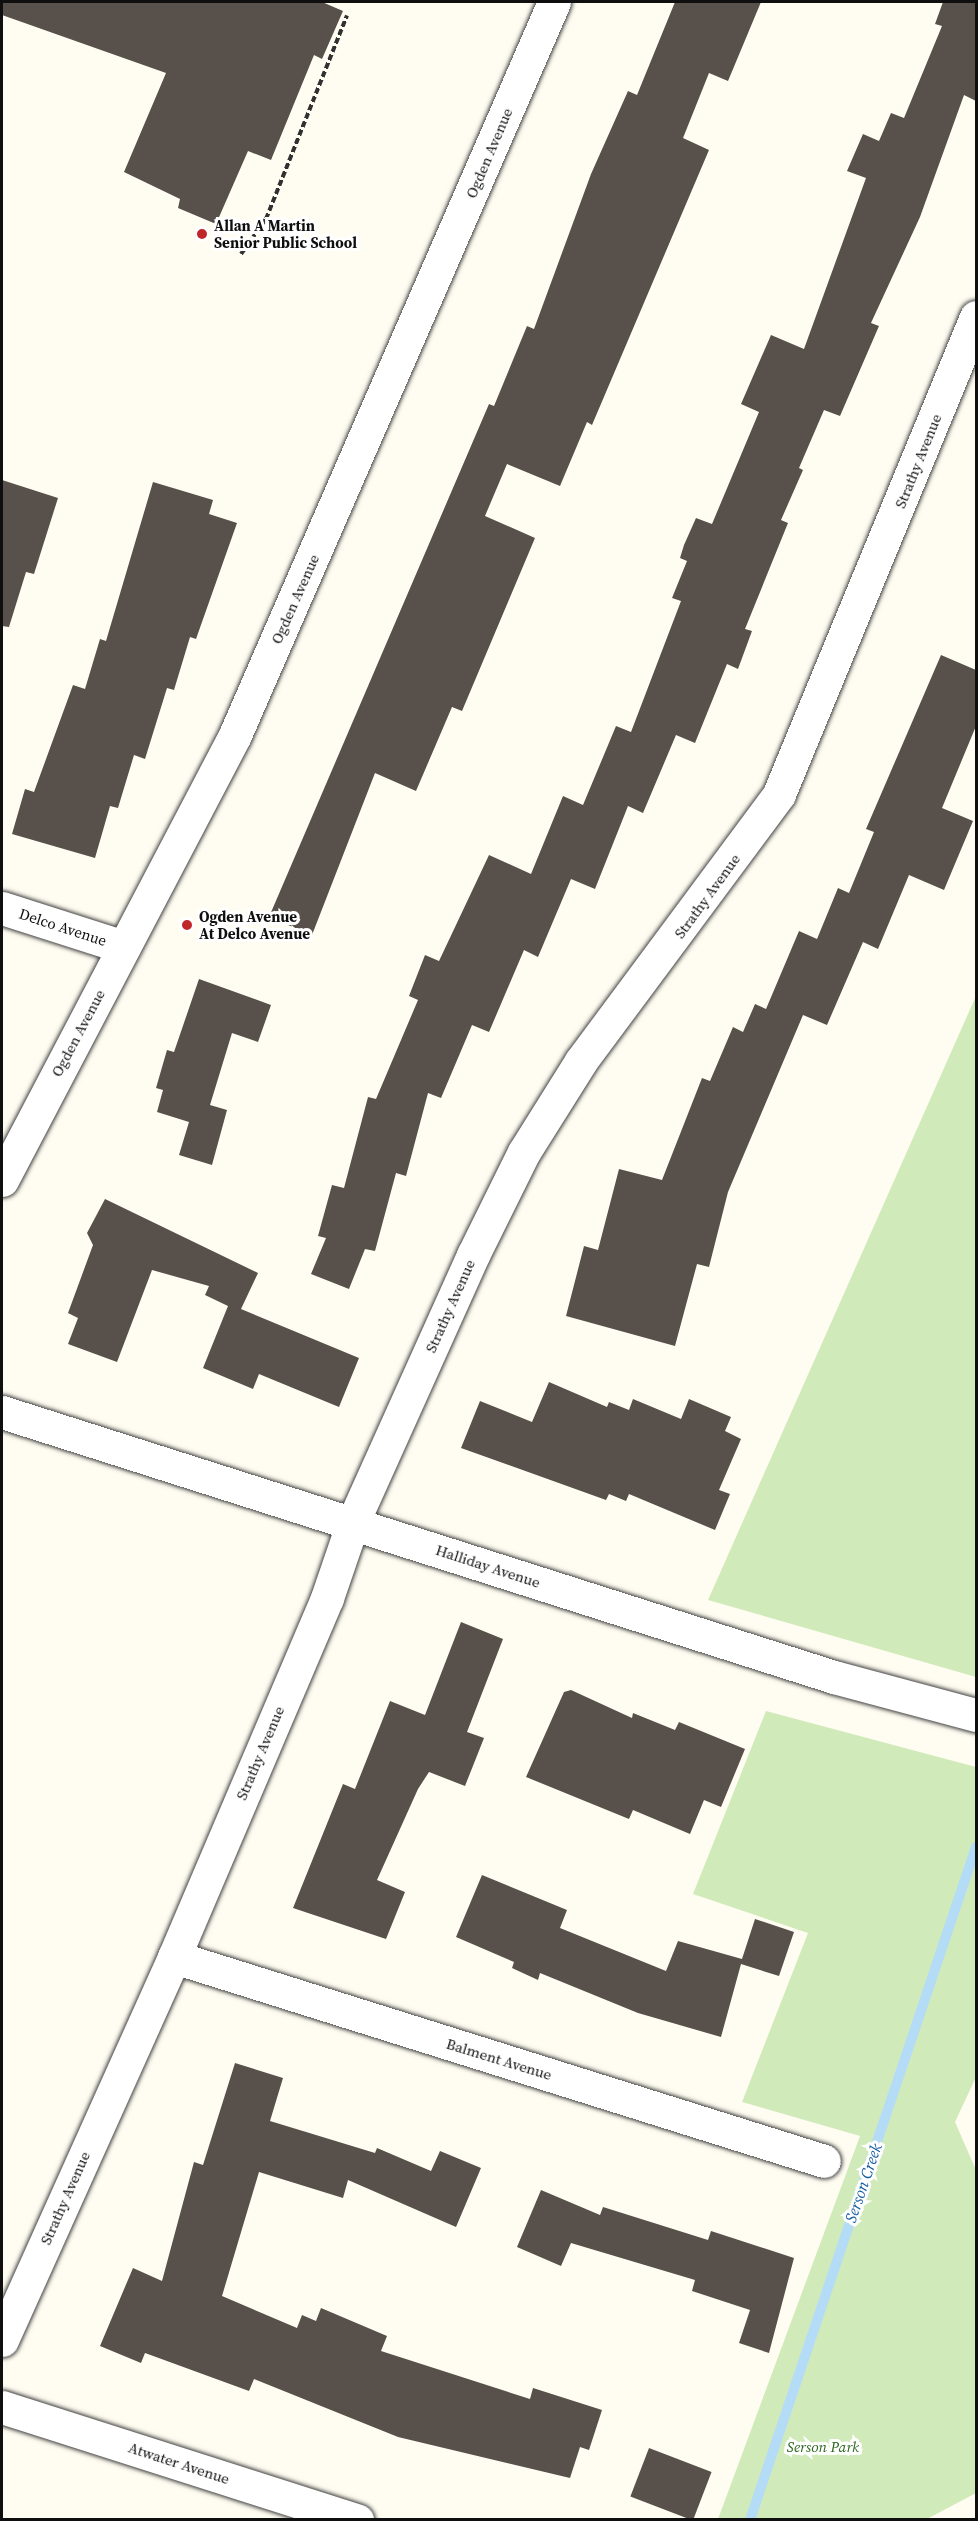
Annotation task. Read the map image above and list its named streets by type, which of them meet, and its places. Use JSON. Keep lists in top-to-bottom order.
{
  "streets": {
    "street": [
      "Ogden Avenue",
      "Strathy Avenue",
      "Delco Avenue",
      "Halliday Avenue",
      "Balment Avenue",
      "Atwater Avenue"
    ]
  },
  "crossings": [
    ["Ogden Avenue", "Delco Avenue"],
    ["Strathy Avenue", "Halliday Avenue"],
    ["Strathy Avenue", "Balment Avenue"]
  ],
  "water": ["Serson Creek"],
  "parks": ["Serson Park"],
  "places": ["Allan A Martin Senior Public School", "Ogden Avenue At Delco Avenue"]
}
